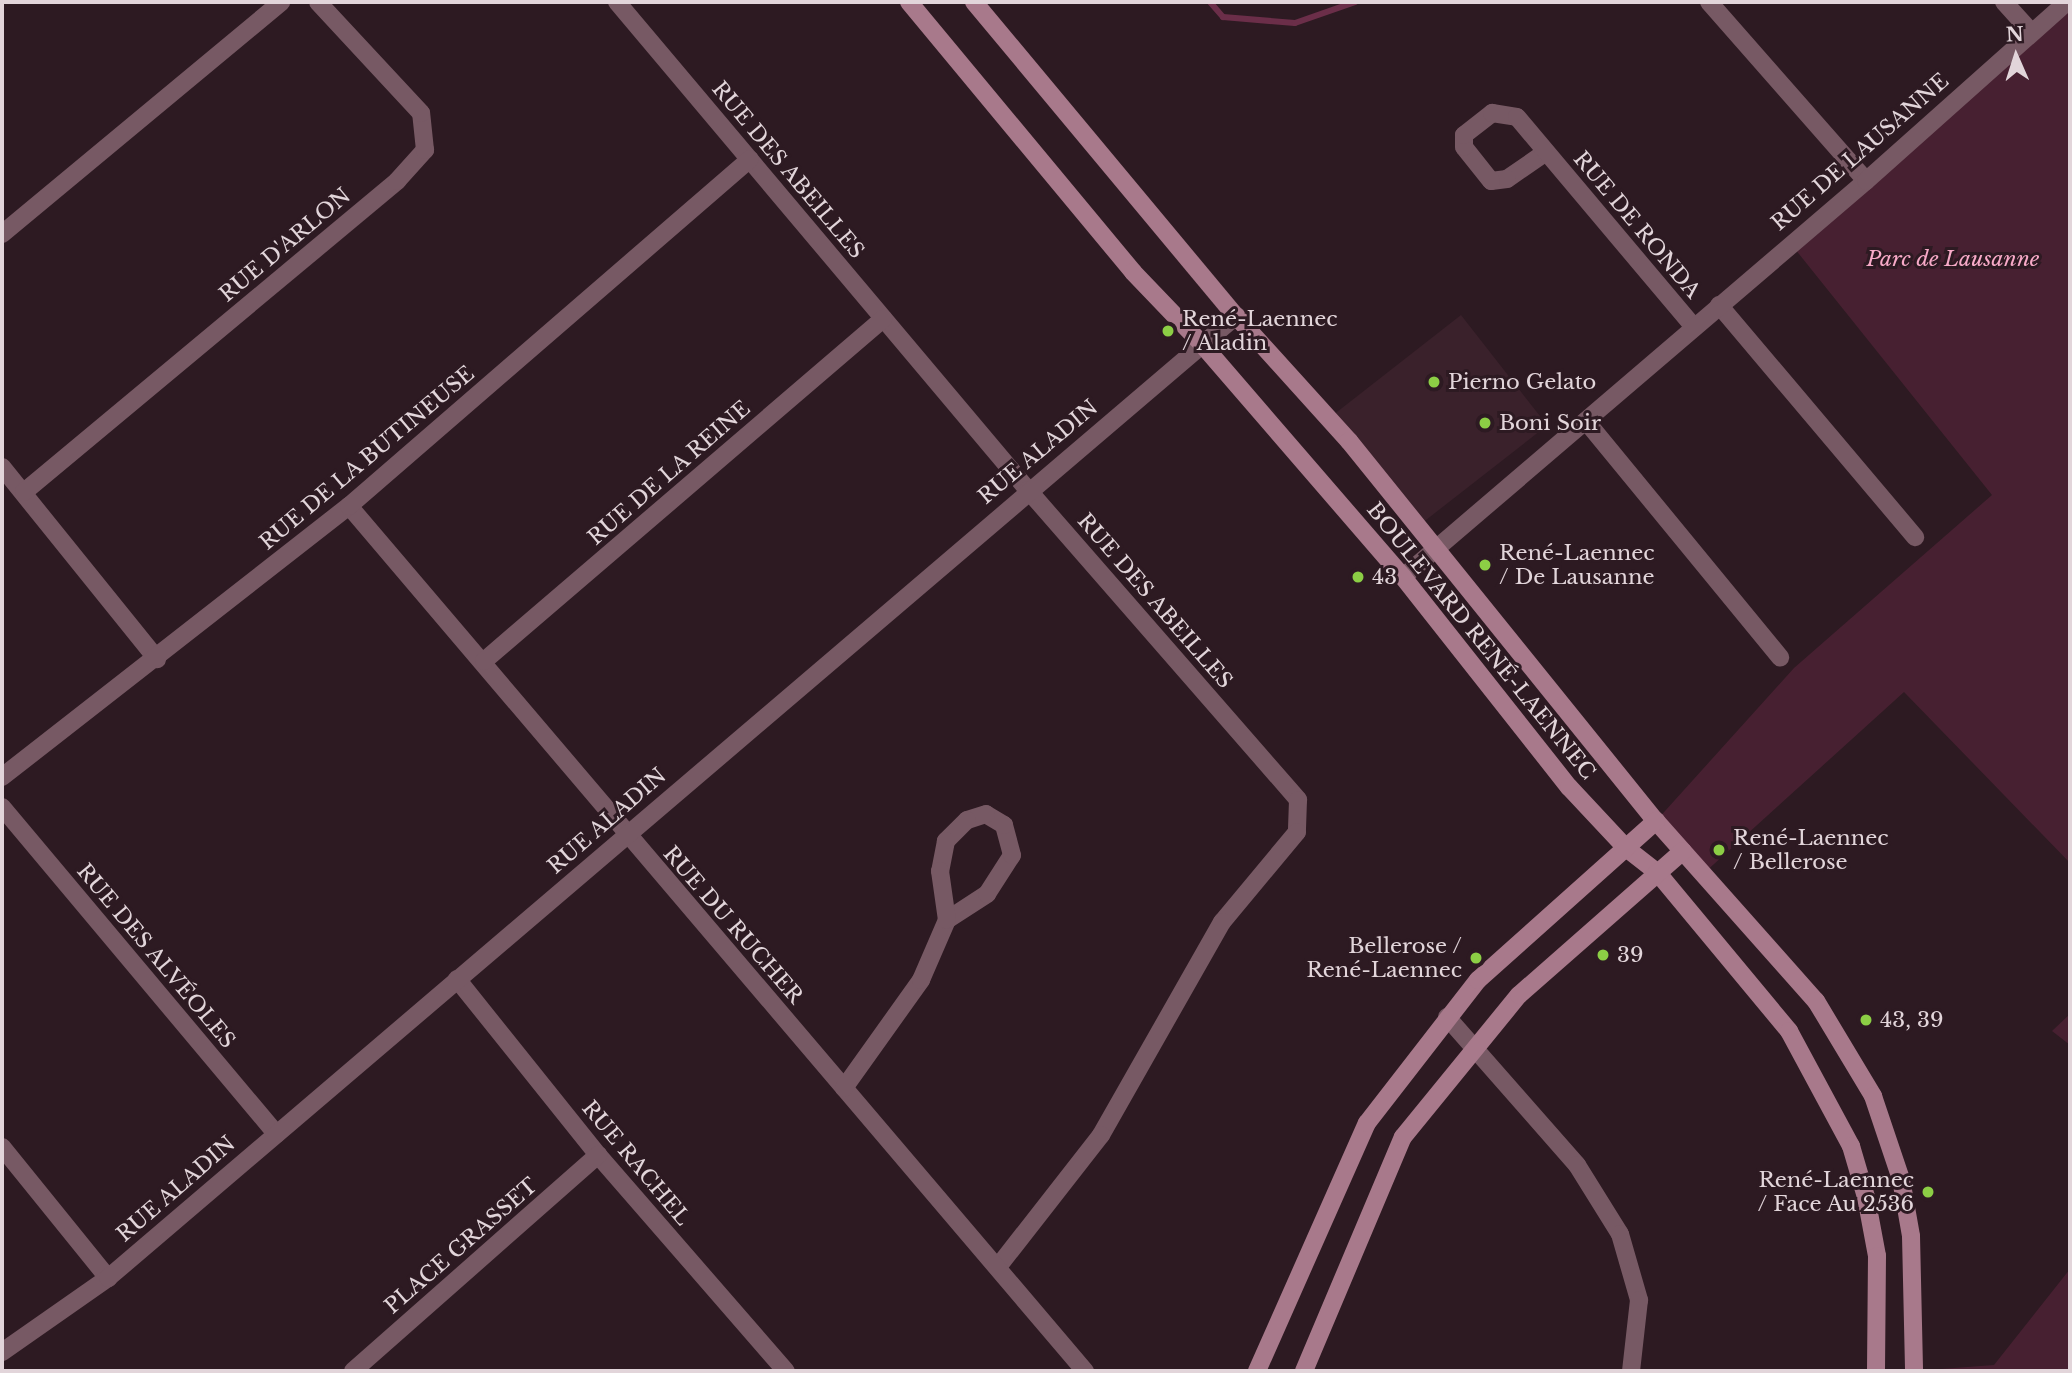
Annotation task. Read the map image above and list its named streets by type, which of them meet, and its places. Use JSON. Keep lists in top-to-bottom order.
{
  "streets": {
    "street": [
      "RUE DE LAUSANNE",
      "RUE DES ABEILLES",
      "RUE DE RONDA",
      "RUE D'ARLON",
      "RUE ALADIN",
      "RUE DE LA BUTINEUSE",
      "RUE DE LA REINE",
      "BOULEVARD RENÉ-LAENNEC",
      "RUE DU RUCHER",
      "RUE DES ALVÉOLES",
      "RUE RACHEL",
      "PLACE GRASSET"
    ]
  },
  "crossings": [
    ["RUE DE LAUSANNE", "RUE DE RONDA"],
    ["RUE DE LAUSANNE", "BOULEVARD RENÉ-LAENNEC"],
    ["RUE DES ABEILLES", "RUE ALADIN"],
    ["RUE DES ABEILLES", "RUE DE LA BUTINEUSE"],
    ["RUE DES ABEILLES", "RUE DE LA REINE"],
    ["RUE DES ABEILLES", "RUE DU RUCHER"],
    ["RUE ALADIN", "BOULEVARD RENÉ-LAENNEC"],
    ["RUE ALADIN", "RUE DU RUCHER"],
    ["RUE ALADIN", "RUE DES ALVÉOLES"],
    ["RUE ALADIN", "RUE RACHEL"],
    ["RUE DE LA BUTINEUSE", "RUE DU RUCHER"],
    ["RUE DE LA REINE", "RUE DU RUCHER"],
    ["RUE RACHEL", "PLACE GRASSET"]
  ],
  "parks": ["Parc de Lausanne"],
  "places": [
    "René-Laennec / Aladin",
    "Pierno Gelato",
    "Boni Soir",
    "René-Laennec / De Lausanne",
    "43",
    "René-Laennec / Bellerose",
    "39",
    "Bellerose / René-Laennec",
    "43, 39",
    "René-Laennec / Face Au 2536"
  ],
  "north": "top"
}
